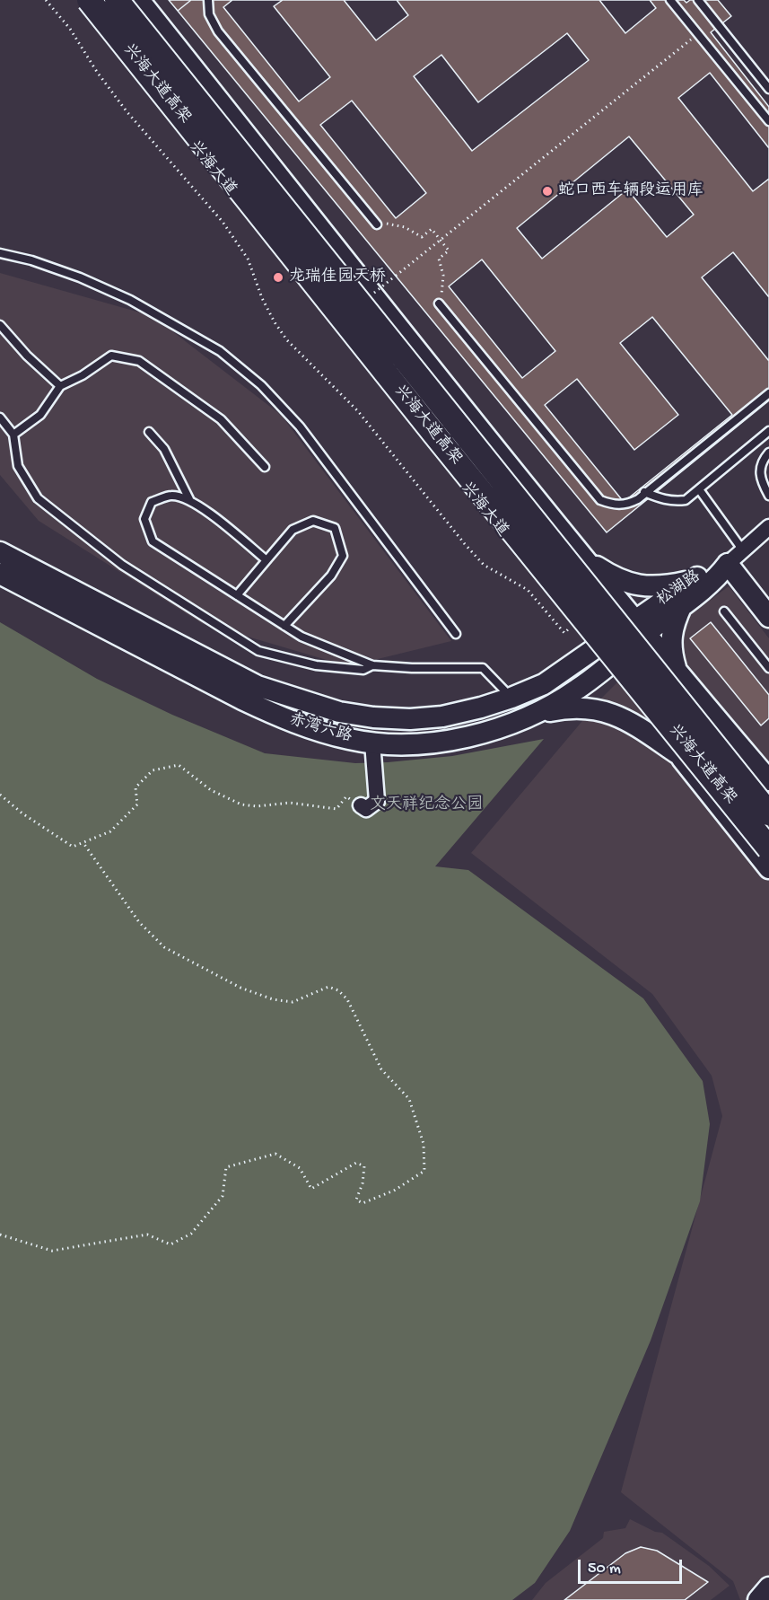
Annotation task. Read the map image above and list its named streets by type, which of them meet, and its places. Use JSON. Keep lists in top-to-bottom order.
{
  "streets": {
    "main road": ["兴海大道高架"],
    "street": ["兴海大道", "松湖路", "赤湾六路"]
  },
  "crossings": [
    ["兴海大道", "赤湾六路"],
    ["松湖路", "赤湾六路"]
  ],
  "parks": ["文天祥纪念公园"],
  "places": ["蛇口西车辆段运用库", "龙瑞佳园天桥"],
  "scale_bar": "50 m"
}
